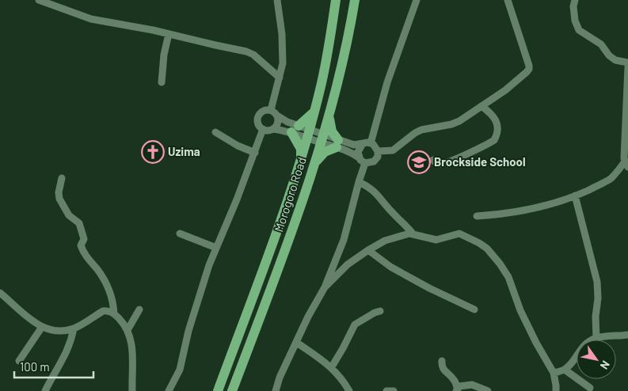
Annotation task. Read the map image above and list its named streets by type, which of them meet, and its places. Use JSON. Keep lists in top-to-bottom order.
{
  "streets": {
    "highway": ["Morogoro Road"]
  },
  "places": {
    "church": ["Uzima"],
    "school or university": ["Brockside School"]
  },
  "scale_bar": "100 m",
  "north": "bottom right"
}
